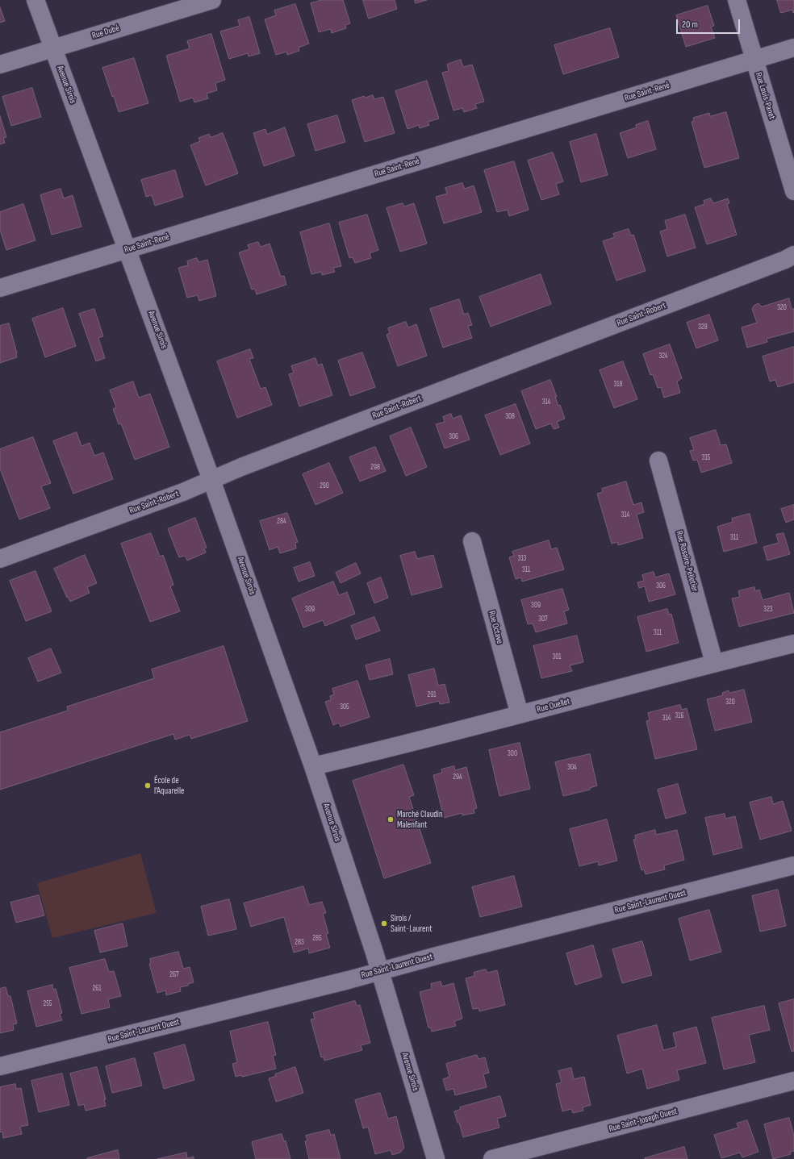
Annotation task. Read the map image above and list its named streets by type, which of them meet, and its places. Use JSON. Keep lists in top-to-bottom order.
{
  "streets": {
    "street": [
      "Rue Dubé",
      "Avenue Sirois",
      "Rue Saint-René",
      "Rue Louis-Panet",
      "Rue Saint-Robert",
      "Rue Rosaire-Pelletier",
      "Rue Octave",
      "Rue Ouellet",
      "Rue Saint-Laurent Ouest",
      "Rue Saint-Joseph Ouest"
    ]
  },
  "crossings": [
    ["Rue Dubé", "Avenue Sirois"],
    ["Avenue Sirois", "Rue Saint-René"],
    ["Avenue Sirois", "Rue Saint-Robert"],
    ["Avenue Sirois", "Rue Ouellet"],
    ["Avenue Sirois", "Rue Saint-Laurent Ouest"],
    ["Rue Saint-René", "Rue Louis-Panet"],
    ["Rue Rosaire-Pelletier", "Rue Ouellet"],
    ["Rue Octave", "Rue Ouellet"]
  ],
  "places": ["École de l’Aquarelle", "Marché Claudin Malenfant", "Sirois / Saint-Laurent"],
  "house_numbers": [
    "320",
    "328",
    "324",
    "318",
    "314",
    "308",
    "306",
    "315",
    "298",
    "290",
    "314",
    "284",
    "311",
    "313",
    "311",
    "306",
    "309",
    "309",
    "323",
    "307",
    "311",
    "301",
    "291",
    "320",
    "305",
    "316",
    "314",
    "300",
    "304",
    "294",
    "285",
    "283",
    "267",
    "261",
    "255"
  ],
  "scale_bar": "20 m"
}
